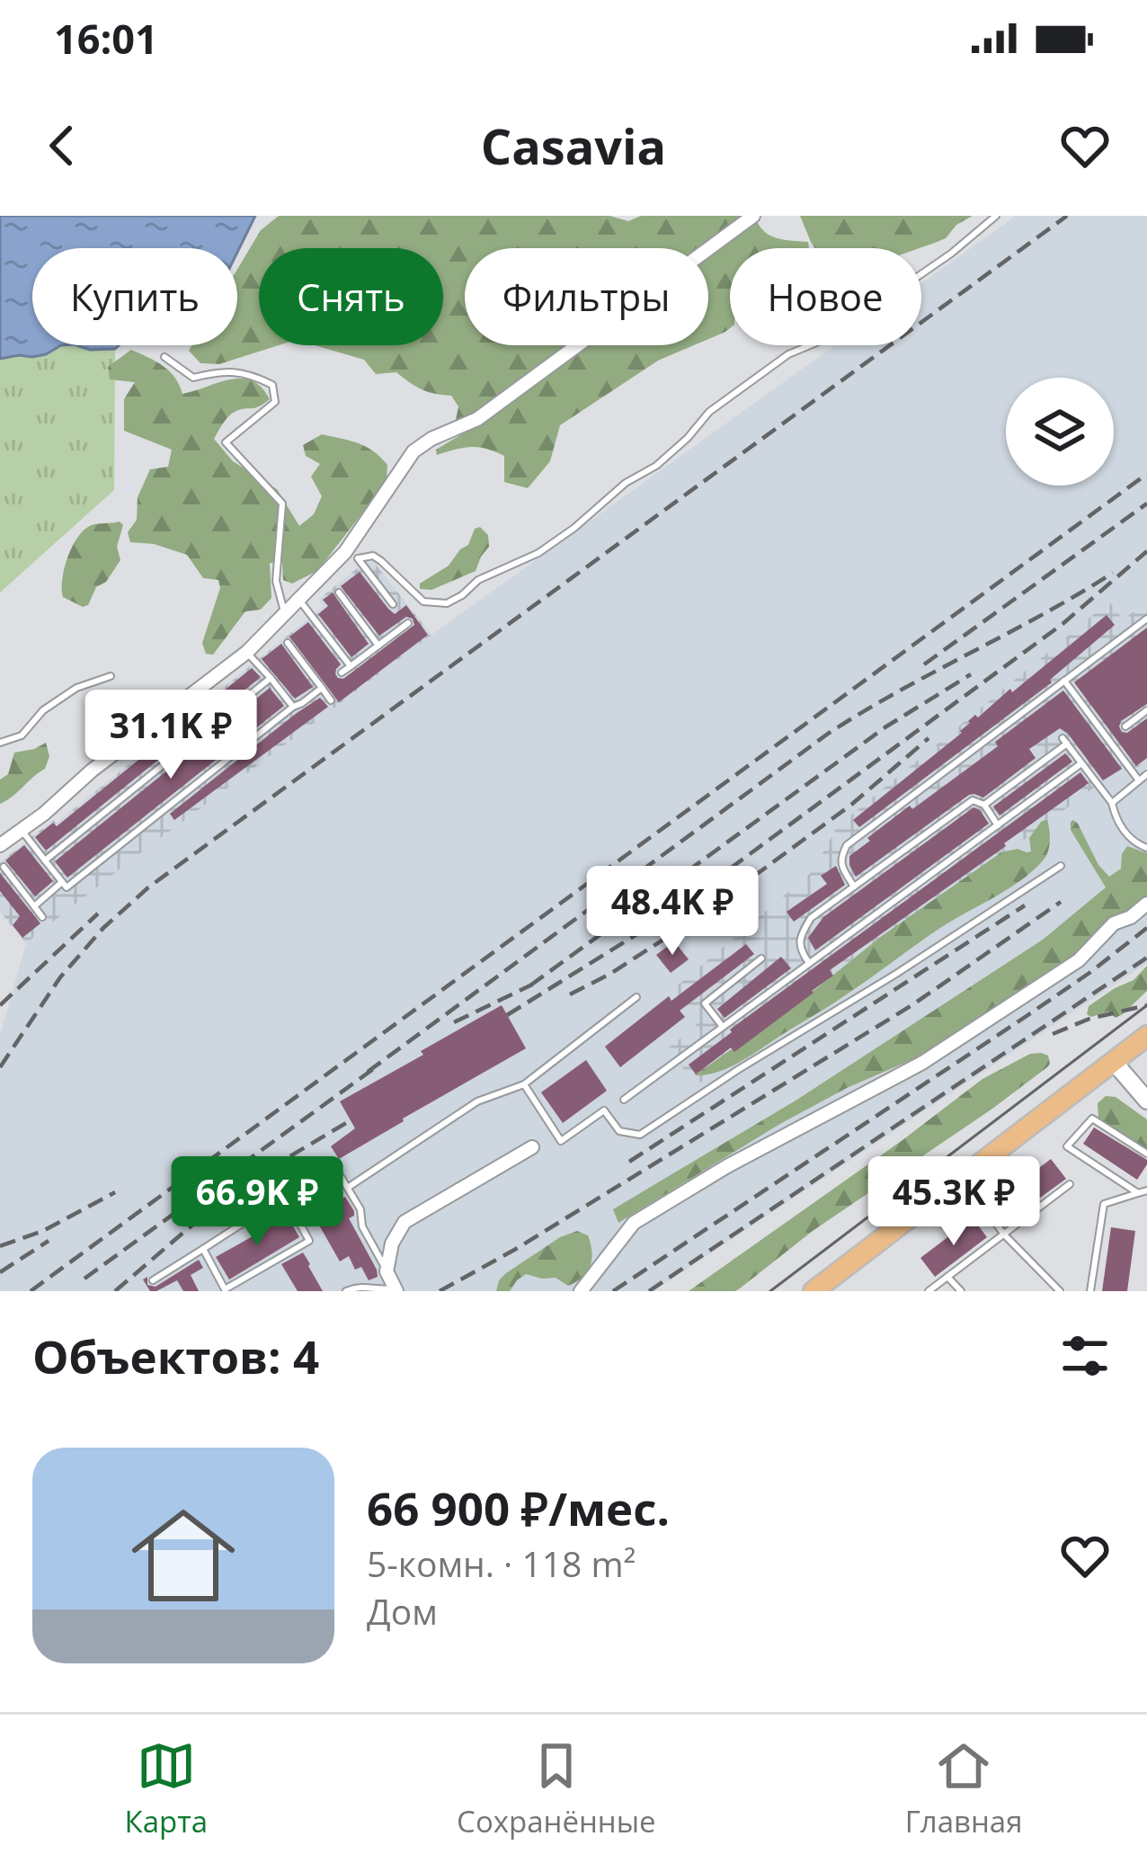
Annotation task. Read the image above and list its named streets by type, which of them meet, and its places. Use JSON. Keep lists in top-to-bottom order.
{
  "page": {
    "status": "16:01",
    "header": "Casavia",
    "chip": [
      "Купить",
      "Снять",
      "Фильтры",
      "Новое"
    ],
    "price": [
      "31.1K ₽",
      "48.4K ₽",
      "66.9K ₽",
      "45.3K ₽"
    ],
    "heading": "Объектов: 4",
    "list": [
      {
        "name": "66 900 ₽/мес.",
        "note": "5-комн. · 118 m² · Дом"
      }
    ],
    "tabs": ["Карта", "Сохранённые", "Главная"]
  }
}
